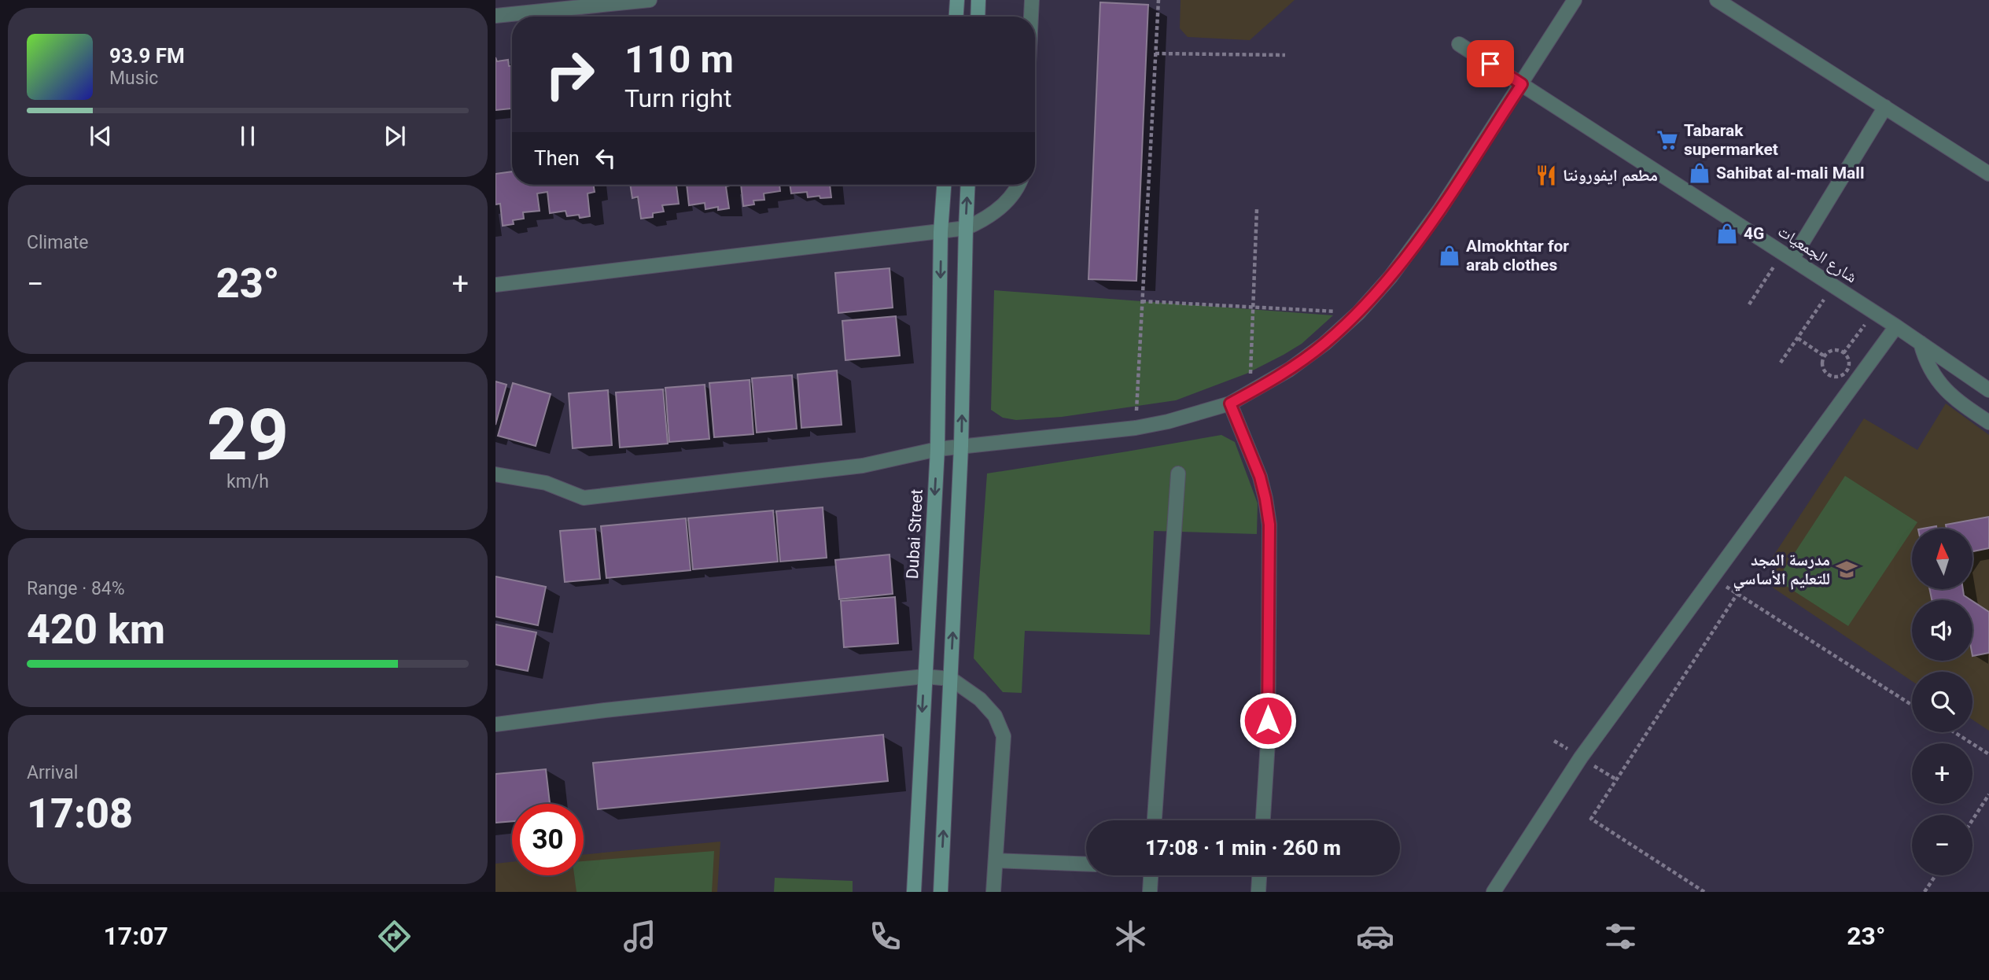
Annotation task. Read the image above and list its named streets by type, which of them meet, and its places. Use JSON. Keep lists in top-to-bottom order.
{
  "streets": {
    "street": ["شارع الجمعيات", "Dubai Street"]
  },
  "places": {
    "supermarket": ["Tabarak supermarket"],
    "shop": ["Sahibat al-mali Mall", "4G", "Almokhtar for arab clothes"],
    "restaurant": ["مطعم ايفورونتا"],
    "school or university": ["مدرسة المجد للتعليم الأساسي"]
  },
  "north": "top",
  "page": {
    "turn": ["110 m", "Turn right"],
    "song": ["93.9 FM", "Music"],
    "then": "Then",
    "tile": [
      "Climate",
      ["29", "km/h"],
      ["Range · 84%", "420 km"],
      ["Arrival", "17:08"]
    ],
    "heat": ["−", "23°", "+"],
    "map_buttons": ["+", "−"],
    "limit": "30",
    "trip": "17:08 · 1 min · 260 m",
    "tabs": ["17:07", "23°"]
  }
}
